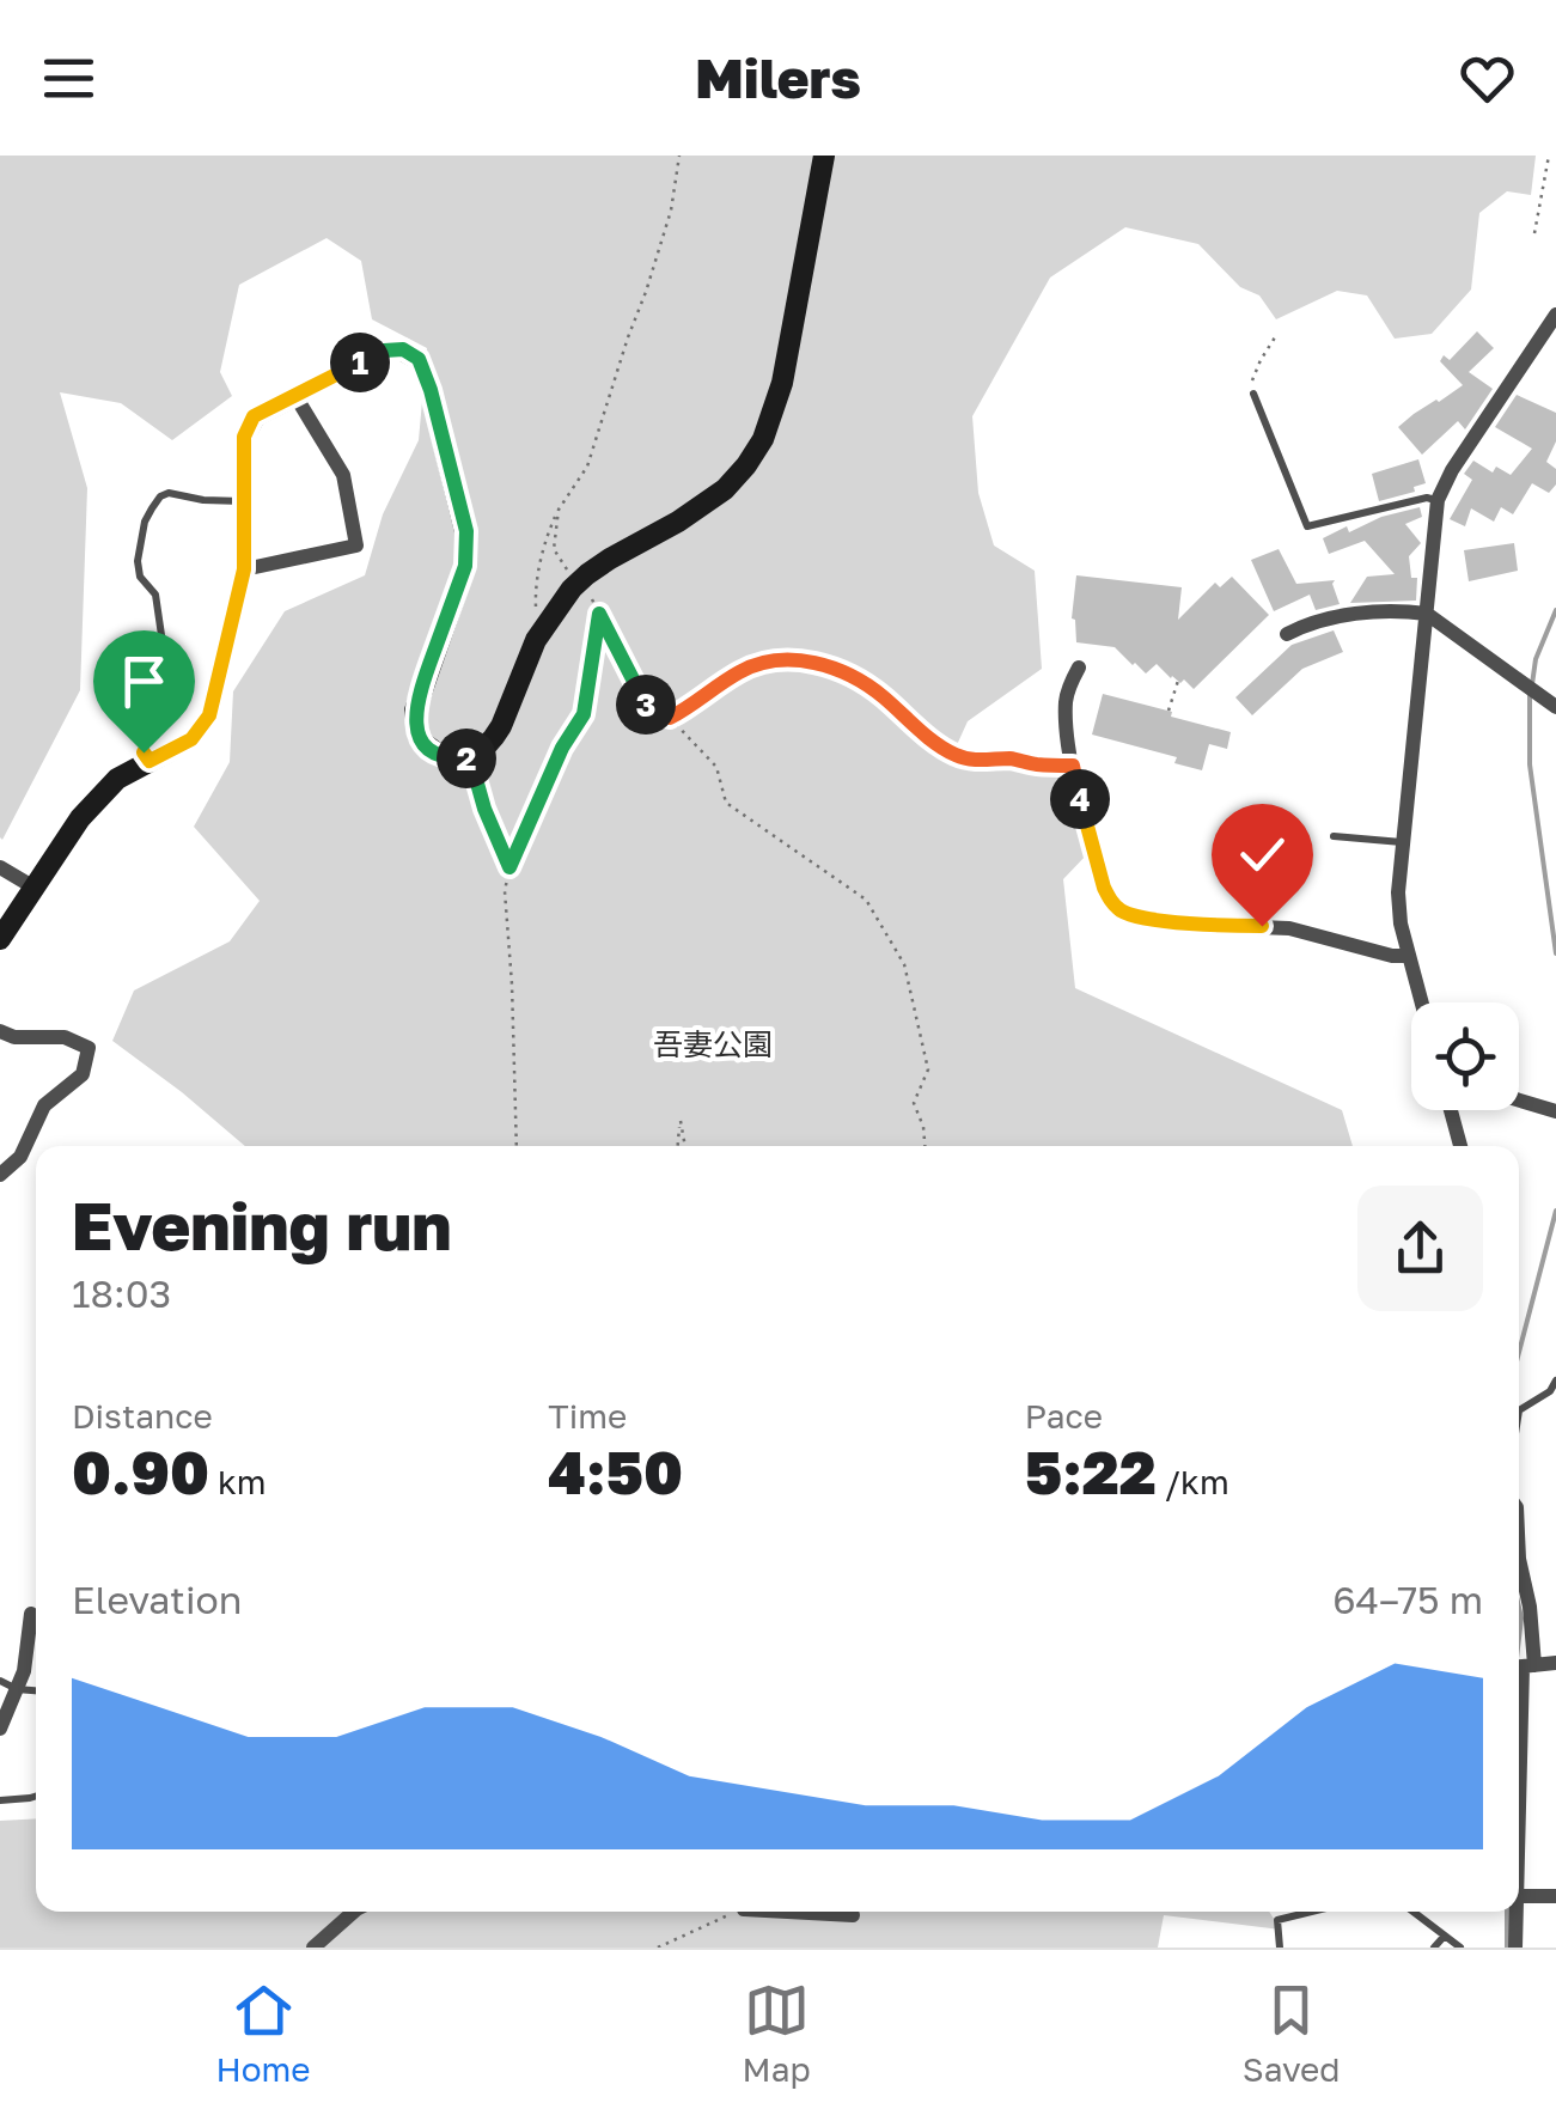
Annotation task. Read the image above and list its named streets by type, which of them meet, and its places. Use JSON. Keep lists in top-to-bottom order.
{
  "parks": ["吾妻公園"],
  "page": {
    "header": "Milers",
    "pins": [
      "1",
      "3",
      "2",
      "4"
    ],
    "heading": ["Evening run", "18:03"],
    "stats": [
      ["Distance", "0.90 km"],
      ["Time", "4:50"],
      ["Pace", "5:22 /km"]
    ],
    "chart": ["Elevation", "64–75 m"],
    "tabs": ["Home", "Map", "Saved"]
  }
}
